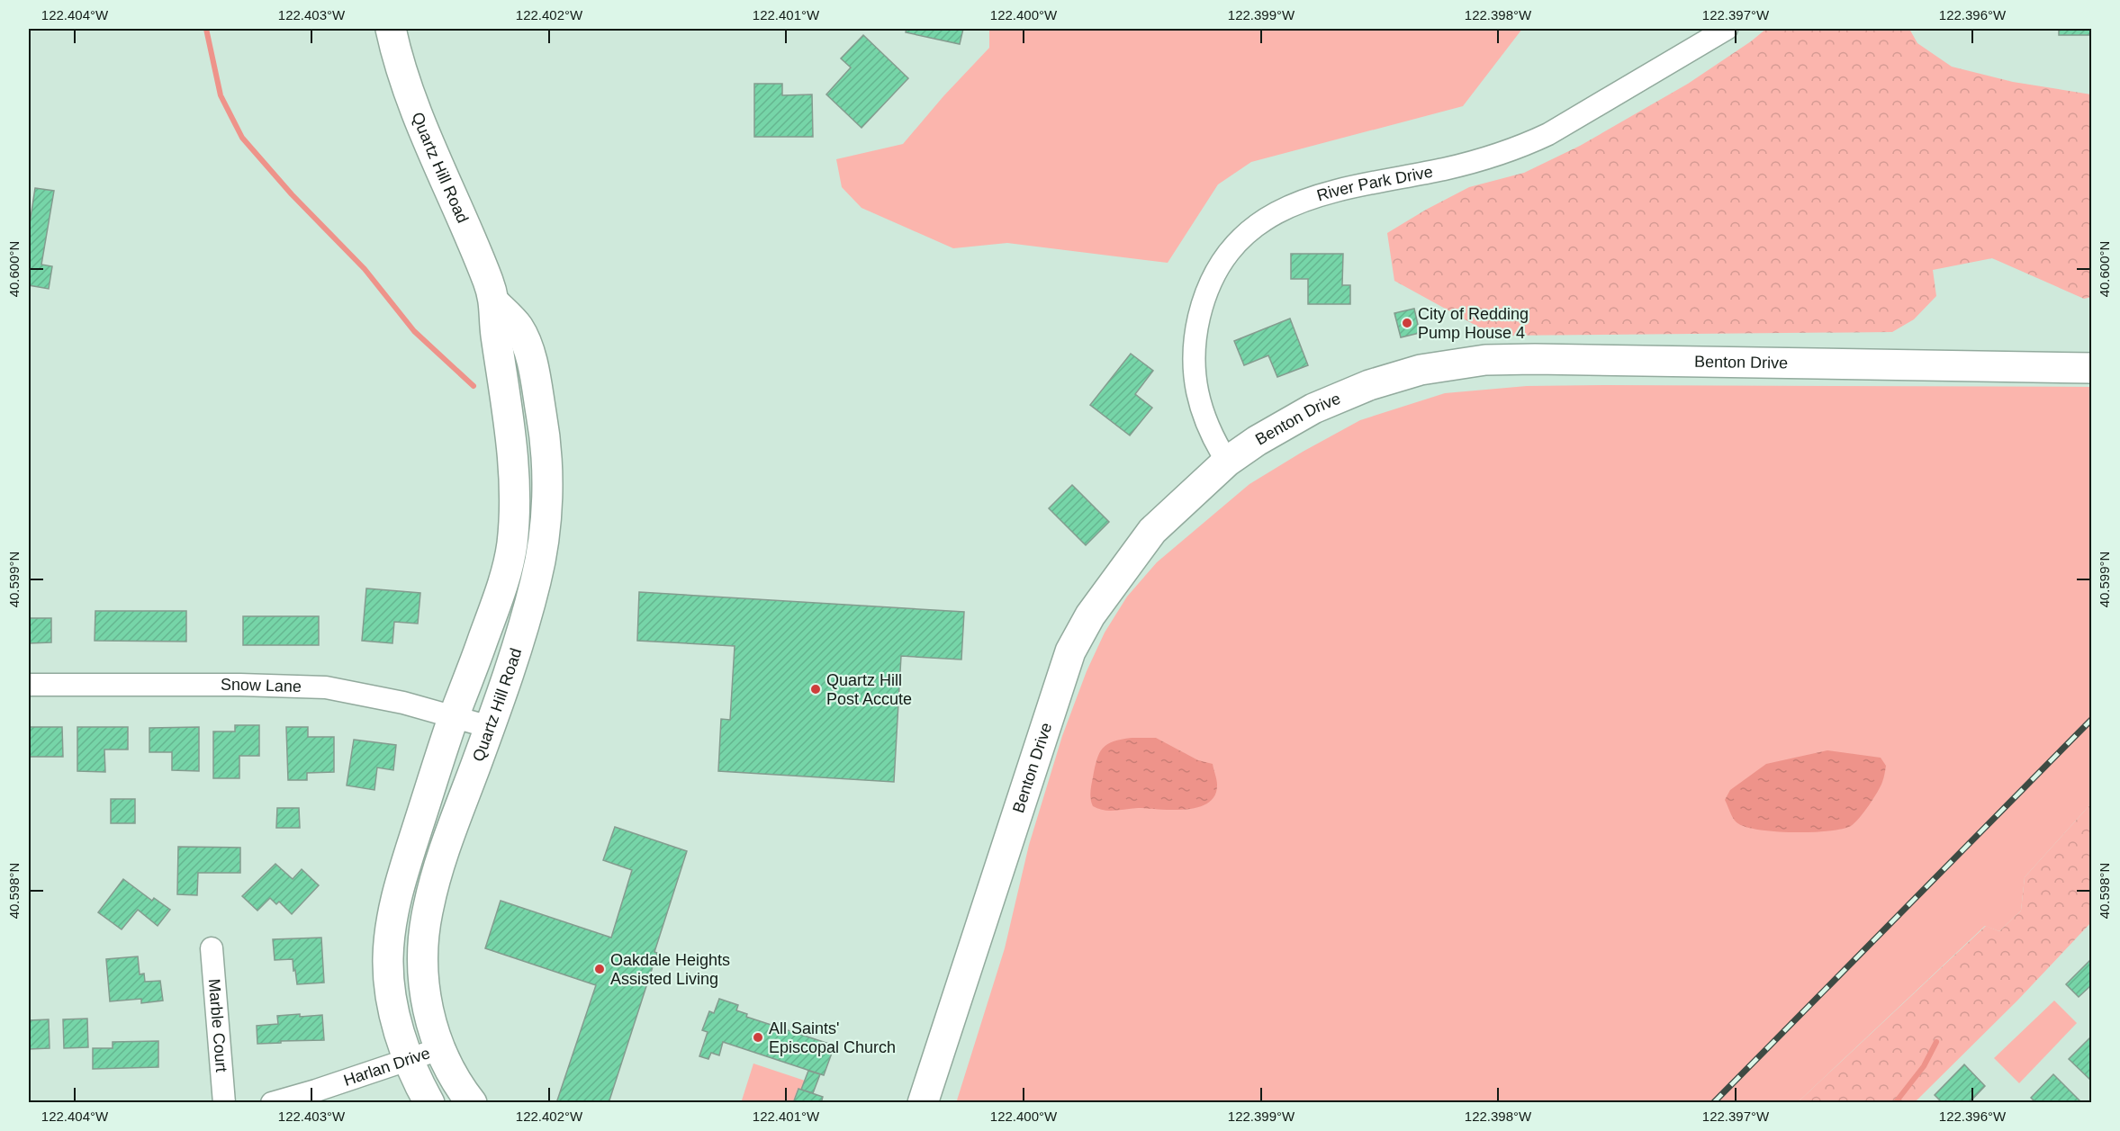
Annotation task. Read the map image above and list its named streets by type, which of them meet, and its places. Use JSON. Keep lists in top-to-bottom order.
{
  "streets": {
    "street": [
      "Quartz Hill Road",
      "River Park Drive",
      "Benton Drive",
      "Snow Lane",
      "Marble Court",
      "Harlan Drive"
    ]
  },
  "crossings": [
    ["Quartz Hill Road", "Snow Lane"],
    ["Quartz Hill Road", "Harlan Drive"],
    ["River Park Drive", "Benton Drive"]
  ],
  "places": [
    "City of Redding Pump House 4",
    "Quartz Hill Post Accute",
    "Oakdale Heights Assisted Living",
    "All Saints' Episcopal Church"
  ],
  "coordinates": [
    "122.404°W",
    "122.403°W",
    "122.402°W",
    "122.401°W",
    "122.400°W",
    "122.399°W",
    "122.398°W",
    "122.397°W",
    "122.396°W",
    "40.600°N",
    "40.599°N",
    "40.598°N"
  ]
}
